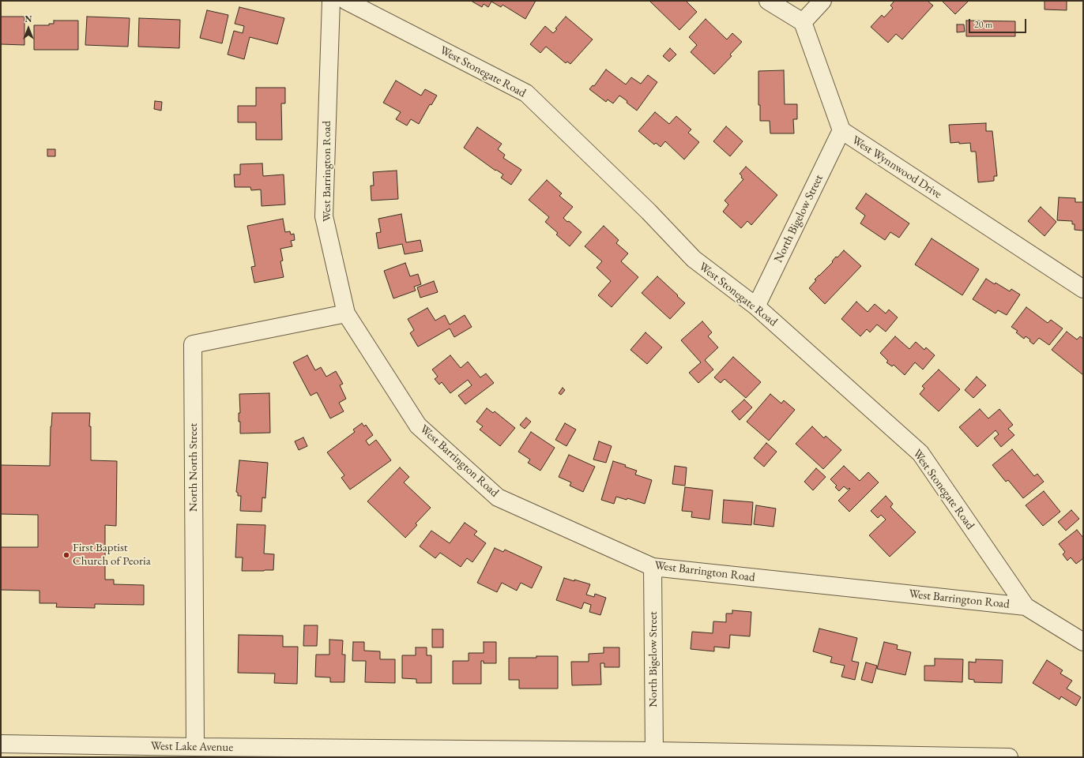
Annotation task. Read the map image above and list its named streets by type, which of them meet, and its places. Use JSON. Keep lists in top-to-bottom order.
{
  "streets": {
    "street": [
      "West Stonegate Road",
      "West Wynnwood Drive",
      "West Barrington Road",
      "North Bigelow Street",
      "North North Street",
      "West Lake Avenue"
    ]
  },
  "crossings": [
    ["West Stonegate Road", "West Barrington Road"],
    ["West Stonegate Road", "North Bigelow Street"],
    ["West Wynnwood Drive", "North Bigelow Street"],
    ["West Barrington Road", "North Bigelow Street"],
    ["West Barrington Road", "North North Street"],
    ["North Bigelow Street", "West Lake Avenue"],
    ["North North Street", "West Lake Avenue"]
  ],
  "places": ["First Baptist Church of Peoria"],
  "scale_bar": "20 m",
  "north": "top"
}
